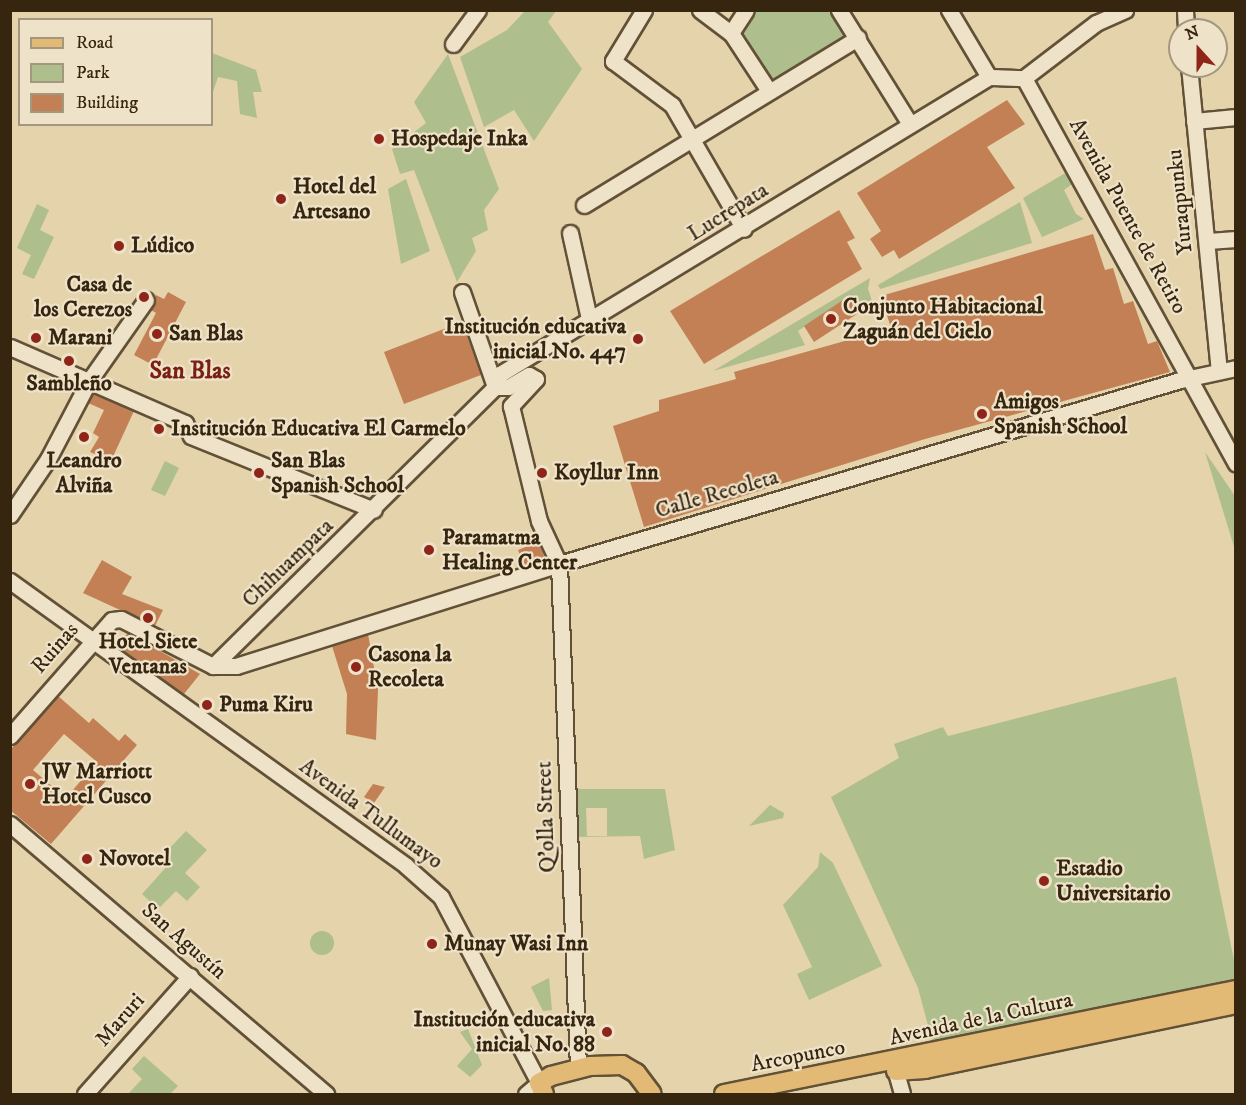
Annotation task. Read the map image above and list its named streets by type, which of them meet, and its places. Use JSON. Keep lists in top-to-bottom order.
{
  "streets": {
    "main road": ["Avenida de la Cultura", "Arcopunco"],
    "street": [
      "Yuraqpunku",
      "Lucrepata",
      "Avenida Puente de Retiro",
      "Calle Recoleta",
      "Chihuampata",
      "Ruinas",
      "Avenida Tullumayo",
      "Q'olla Street",
      "San Agustín",
      "Maruri"
    ]
  },
  "crossings": [
    ["Yuraqpunku", "Calle Recoleta"],
    ["Lucrepata", "Chihuampata"],
    ["Avenida Puente de Retiro", "Calle Recoleta"],
    ["Calle Recoleta", "Chihuampata"],
    ["Calle Recoleta", "Ruinas"],
    ["Calle Recoleta", "Q'olla Street"],
    ["Chihuampata", "Ruinas"],
    ["Ruinas", "Avenida Tullumayo"],
    ["San Agustín", "Maruri"],
    ["Avenida de la Cultura", "Arcopunco"]
  ],
  "districts": ["San Blas"],
  "places": [
    "Hospedaje Inka",
    "Hotel del Artesano",
    "Lúdico",
    "Casa de los Cerezos",
    "Conjunto Habitacional Zaguán del Cielo",
    "San Blas",
    "Marani",
    "Institución educativa inicial No. 447",
    "Sambleño",
    "Amigos Spanish School",
    "Institución Educativa El Carmelo",
    "Leandro Alviña",
    "San Blas Spanish School",
    "Koyllur Inn",
    "Paramatma Healing Center",
    "Hotel Siete Ventanas",
    "Casona la Recoleta",
    "Puma Kiru",
    "JW Marriott Hotel Cusco",
    "Novotel",
    "Estadio Universitario",
    "Munay Wasi Inn",
    "Institución educativa inicial No. 88"
  ],
  "legend": ["Road", "Park", "Building"],
  "north": "top"
}
